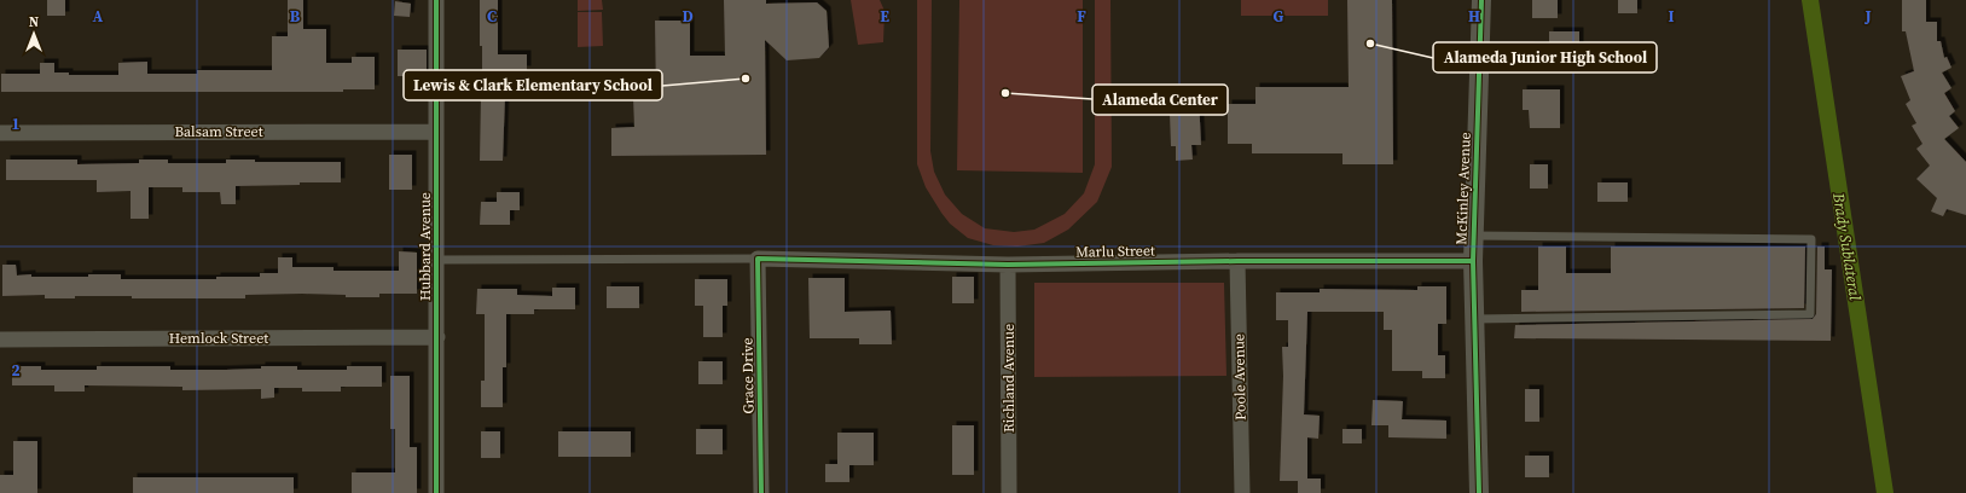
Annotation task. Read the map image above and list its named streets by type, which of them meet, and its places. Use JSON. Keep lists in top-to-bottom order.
{
  "streets": {
    "street": [
      "Balsam Street",
      "McKinley Avenue",
      "Hubbard Avenue",
      "Marlu Street",
      "Hemlock Street",
      "Grace Drive",
      "Poole Avenue",
      "Richland Avenue"
    ]
  },
  "crossings": [
    ["Balsam Street", "Hubbard Avenue"],
    ["McKinley Avenue", "Marlu Street"],
    ["Hubbard Avenue", "Hemlock Street"],
    ["Marlu Street", "Grace Drive"],
    ["Marlu Street", "Poole Avenue"],
    ["Marlu Street", "Richland Avenue"]
  ],
  "water": ["Brady Sublateral"],
  "places": ["Alameda Junior High School", "Lewis & Clark Elementary School", "Alameda Center"],
  "north": "top",
  "grid": {
    "columns": [
      "A",
      "B",
      "C",
      "D",
      "E",
      "F",
      "G",
      "H",
      "I",
      "J"
    ],
    "rows": ["1", "2"]
  }
}
